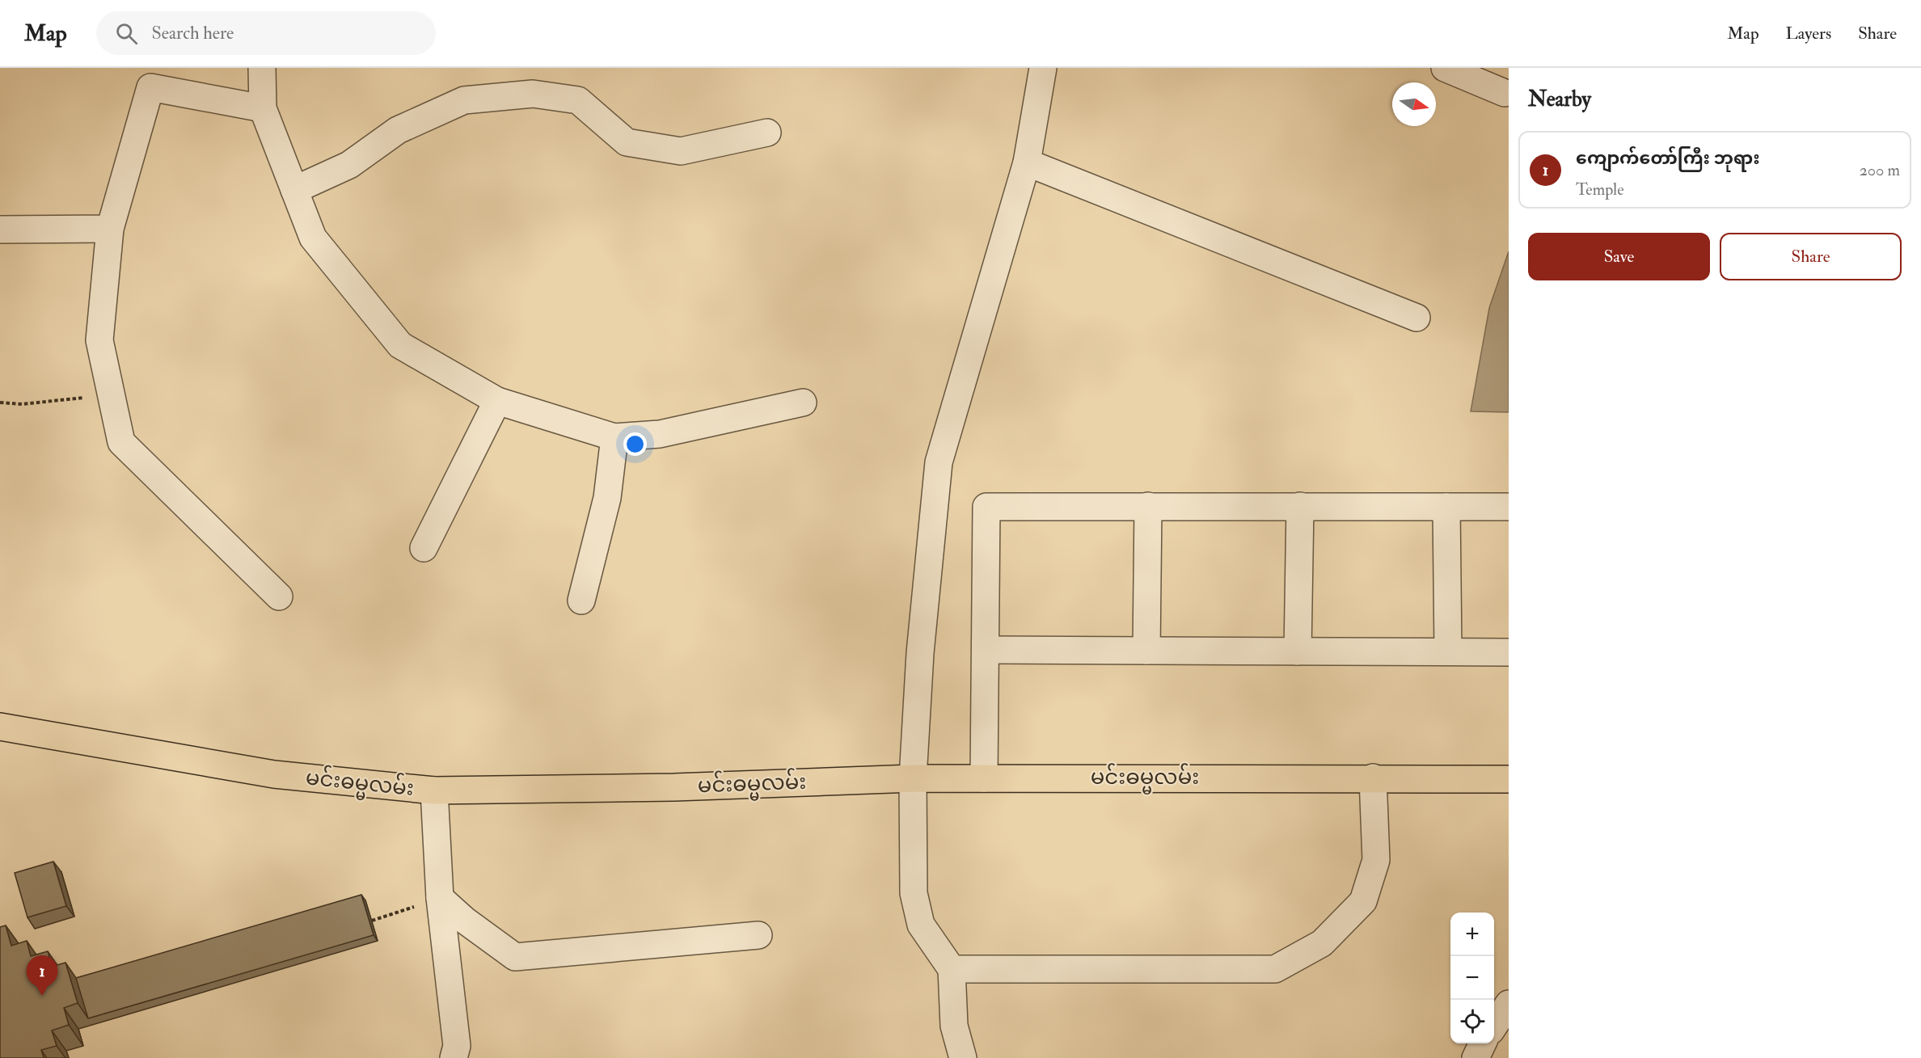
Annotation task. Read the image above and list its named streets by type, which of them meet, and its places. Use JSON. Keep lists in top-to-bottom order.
{
  "streets": {
    "main road": ["မင်းဓမ္မလမ်း"]
  },
  "north": "right",
  "page": {
    "header": "Map",
    "search": "Search here",
    "nav": ["Map", "Layers", "Share"],
    "heading": "Nearby",
    "list": [
      {
        "mark": "1",
        "name": "ကျောက်တော်ကြီး ဘုရား",
        "note": "Temple",
        "value": "200 m"
      }
    ],
    "buttons": ["Save", "Share"],
    "map_buttons": ["+", "−"],
    "pins": "1"
  }
}
